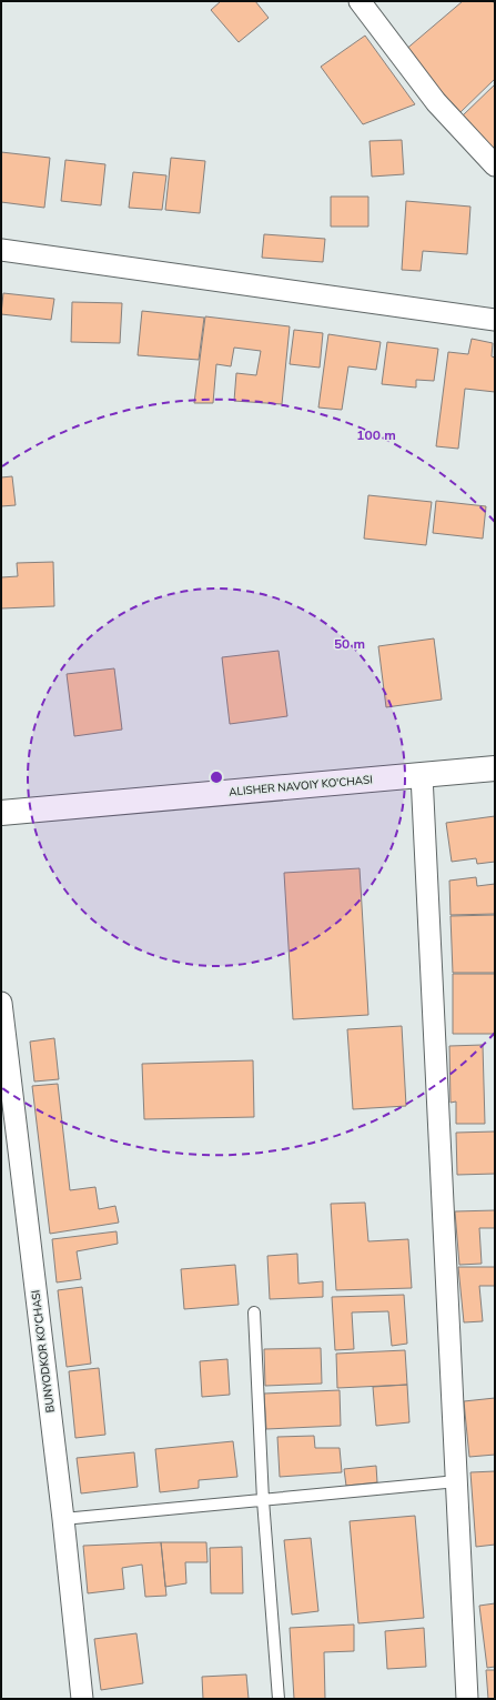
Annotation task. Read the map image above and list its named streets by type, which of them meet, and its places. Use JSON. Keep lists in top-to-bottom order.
{
  "streets": {
    "street": ["ALISHER NAVOIY KO'CHASI", "BUNYODKOR KO'CHASI"]
  },
  "rings": ["100 m", "50 m"]
}
